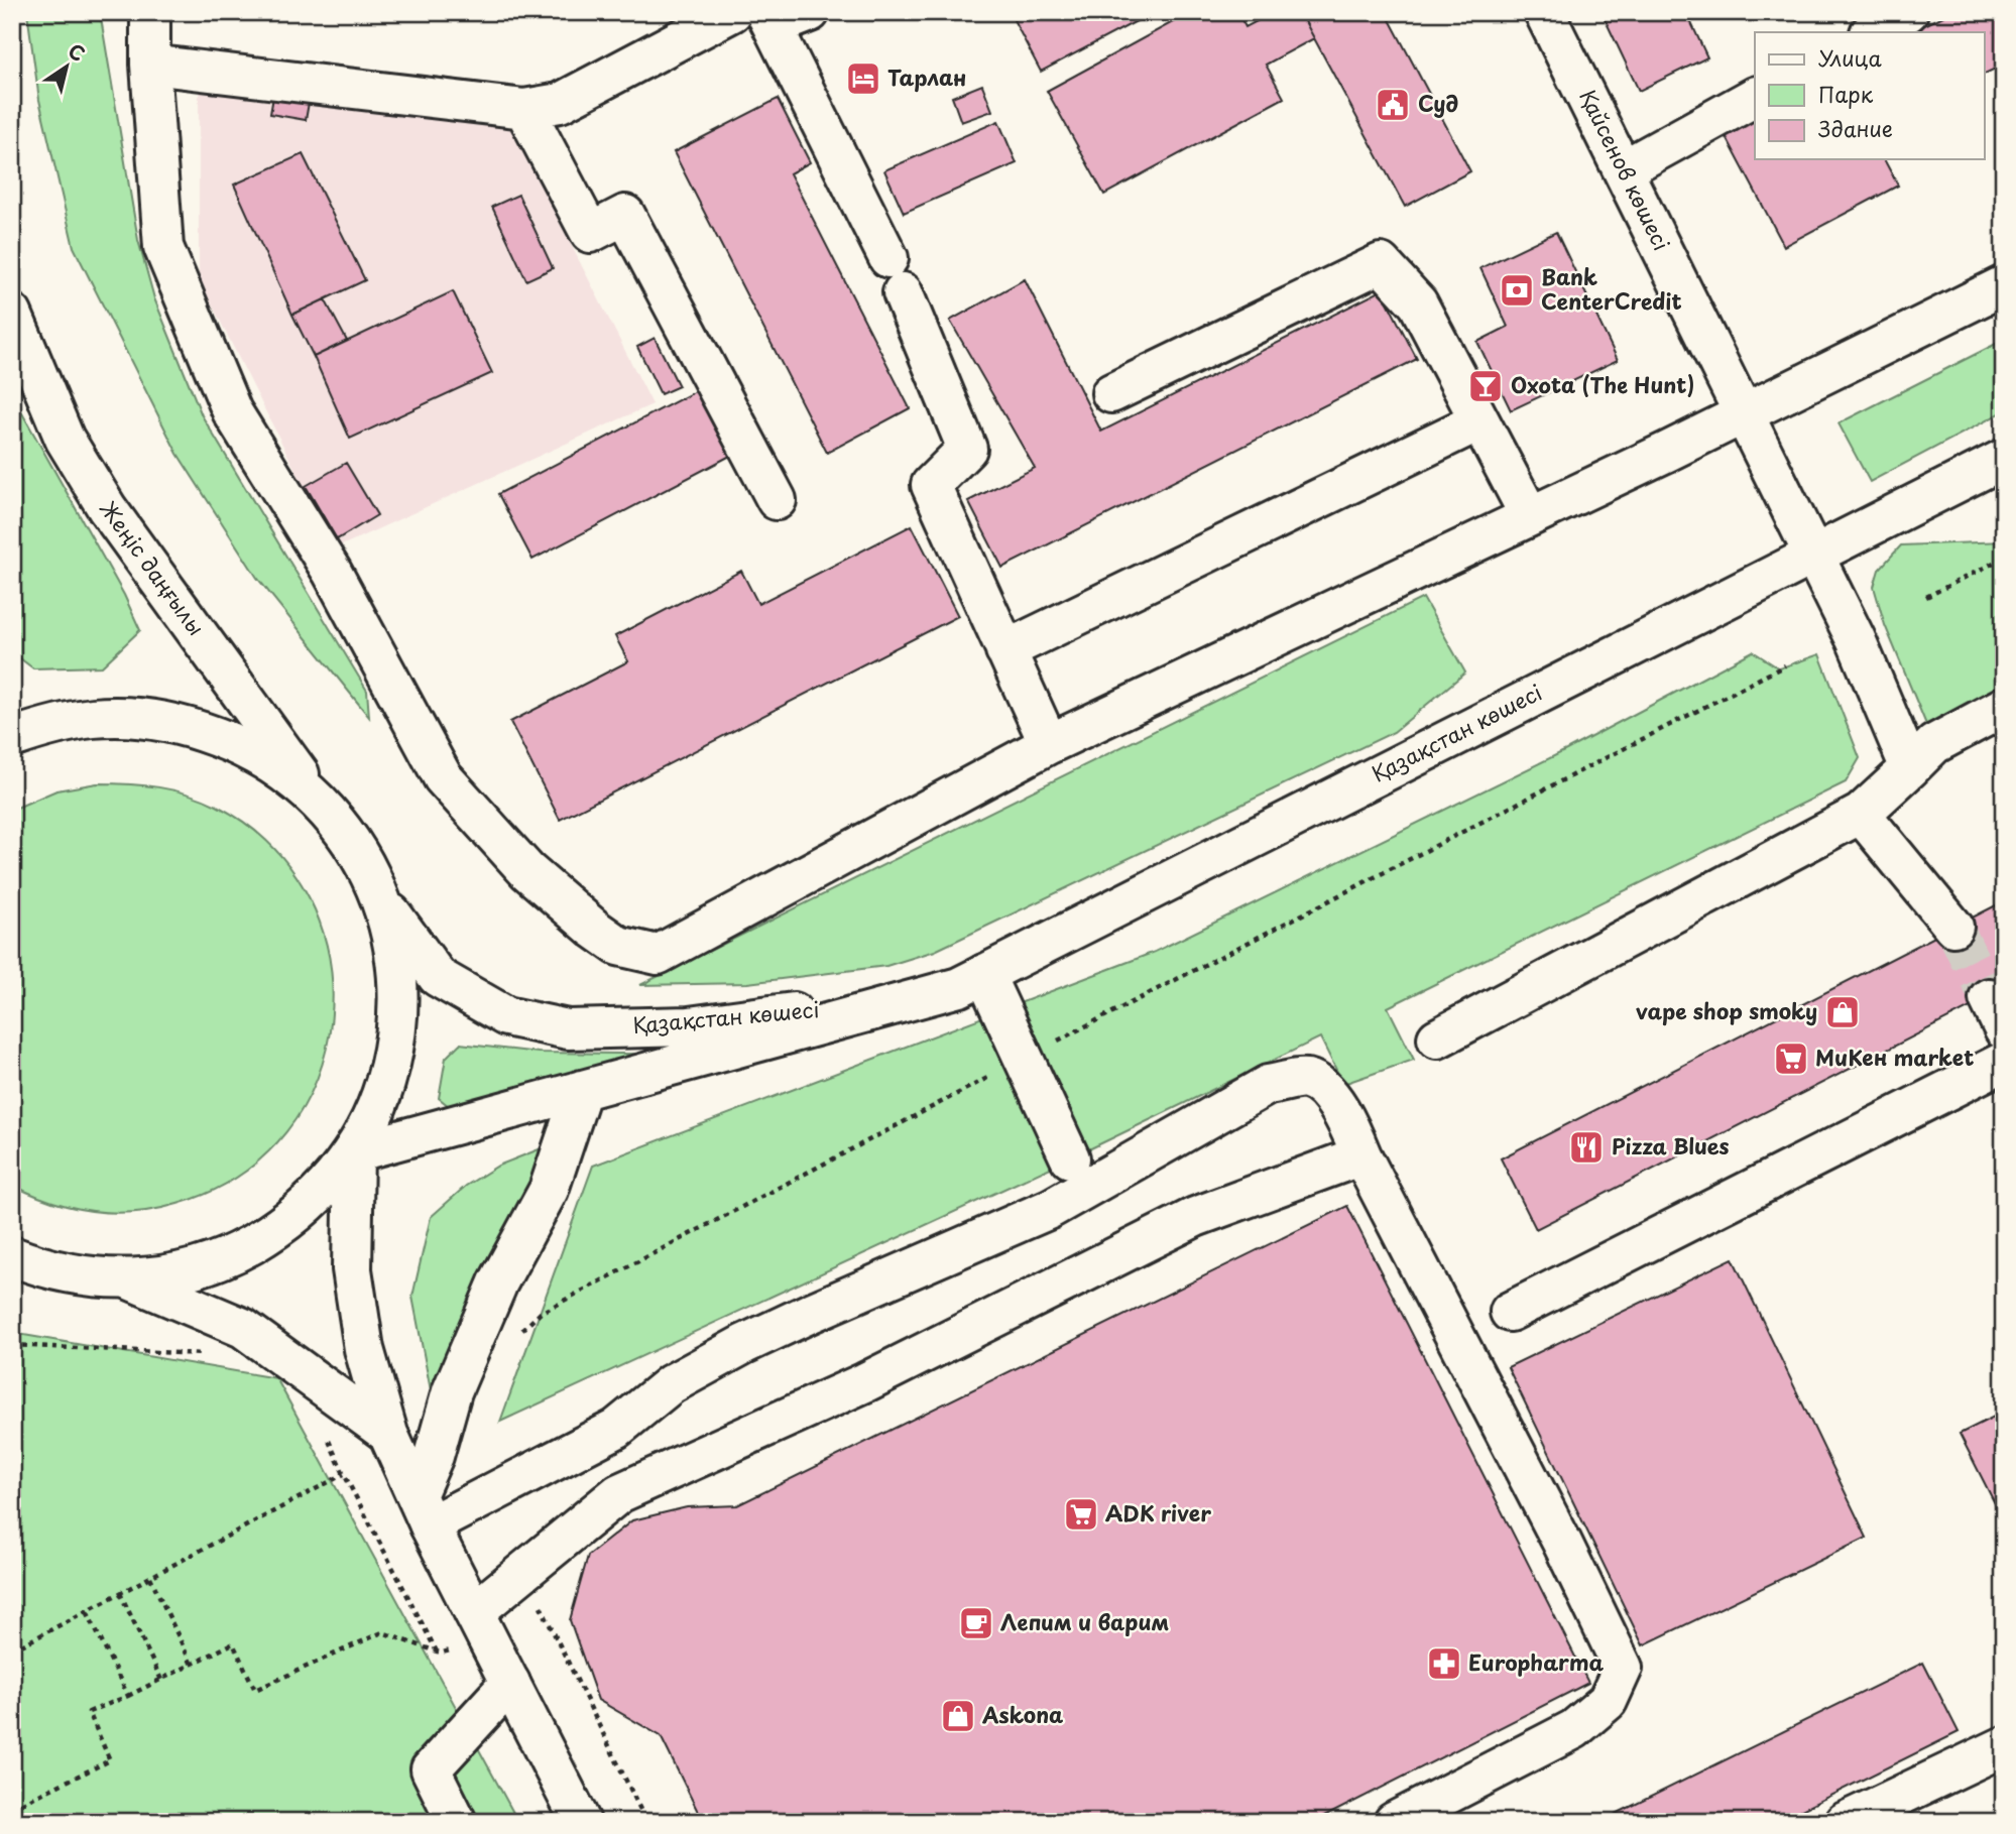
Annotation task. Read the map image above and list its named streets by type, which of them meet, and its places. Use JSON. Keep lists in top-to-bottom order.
{
  "streets": {
    "main road": ["Қайсенов көшесі", "Жеңіс даңғылы", "Қазақстан көшесі"]
  },
  "crossings": [
    ["Қайсенов көшесі", "Қазақстан көшесі"]
  ],
  "places": {
    "hotel": ["Тарлан"],
    "public building": ["Суд"],
    "bank": ["Bank CenterCredit"],
    "bar": ["Oxota (The Hunt)"],
    "shop": ["vape shop smoky", "Askona"],
    "supermarket": ["МиКен market", "ADK river"],
    "restaurant": ["Pizza Blues"],
    "cafe": ["Лепим и варим"],
    "pharmacy": ["Europharma"]
  },
  "legend": ["Улица", "Парк", "Здание"],
  "north": "top right"
}
